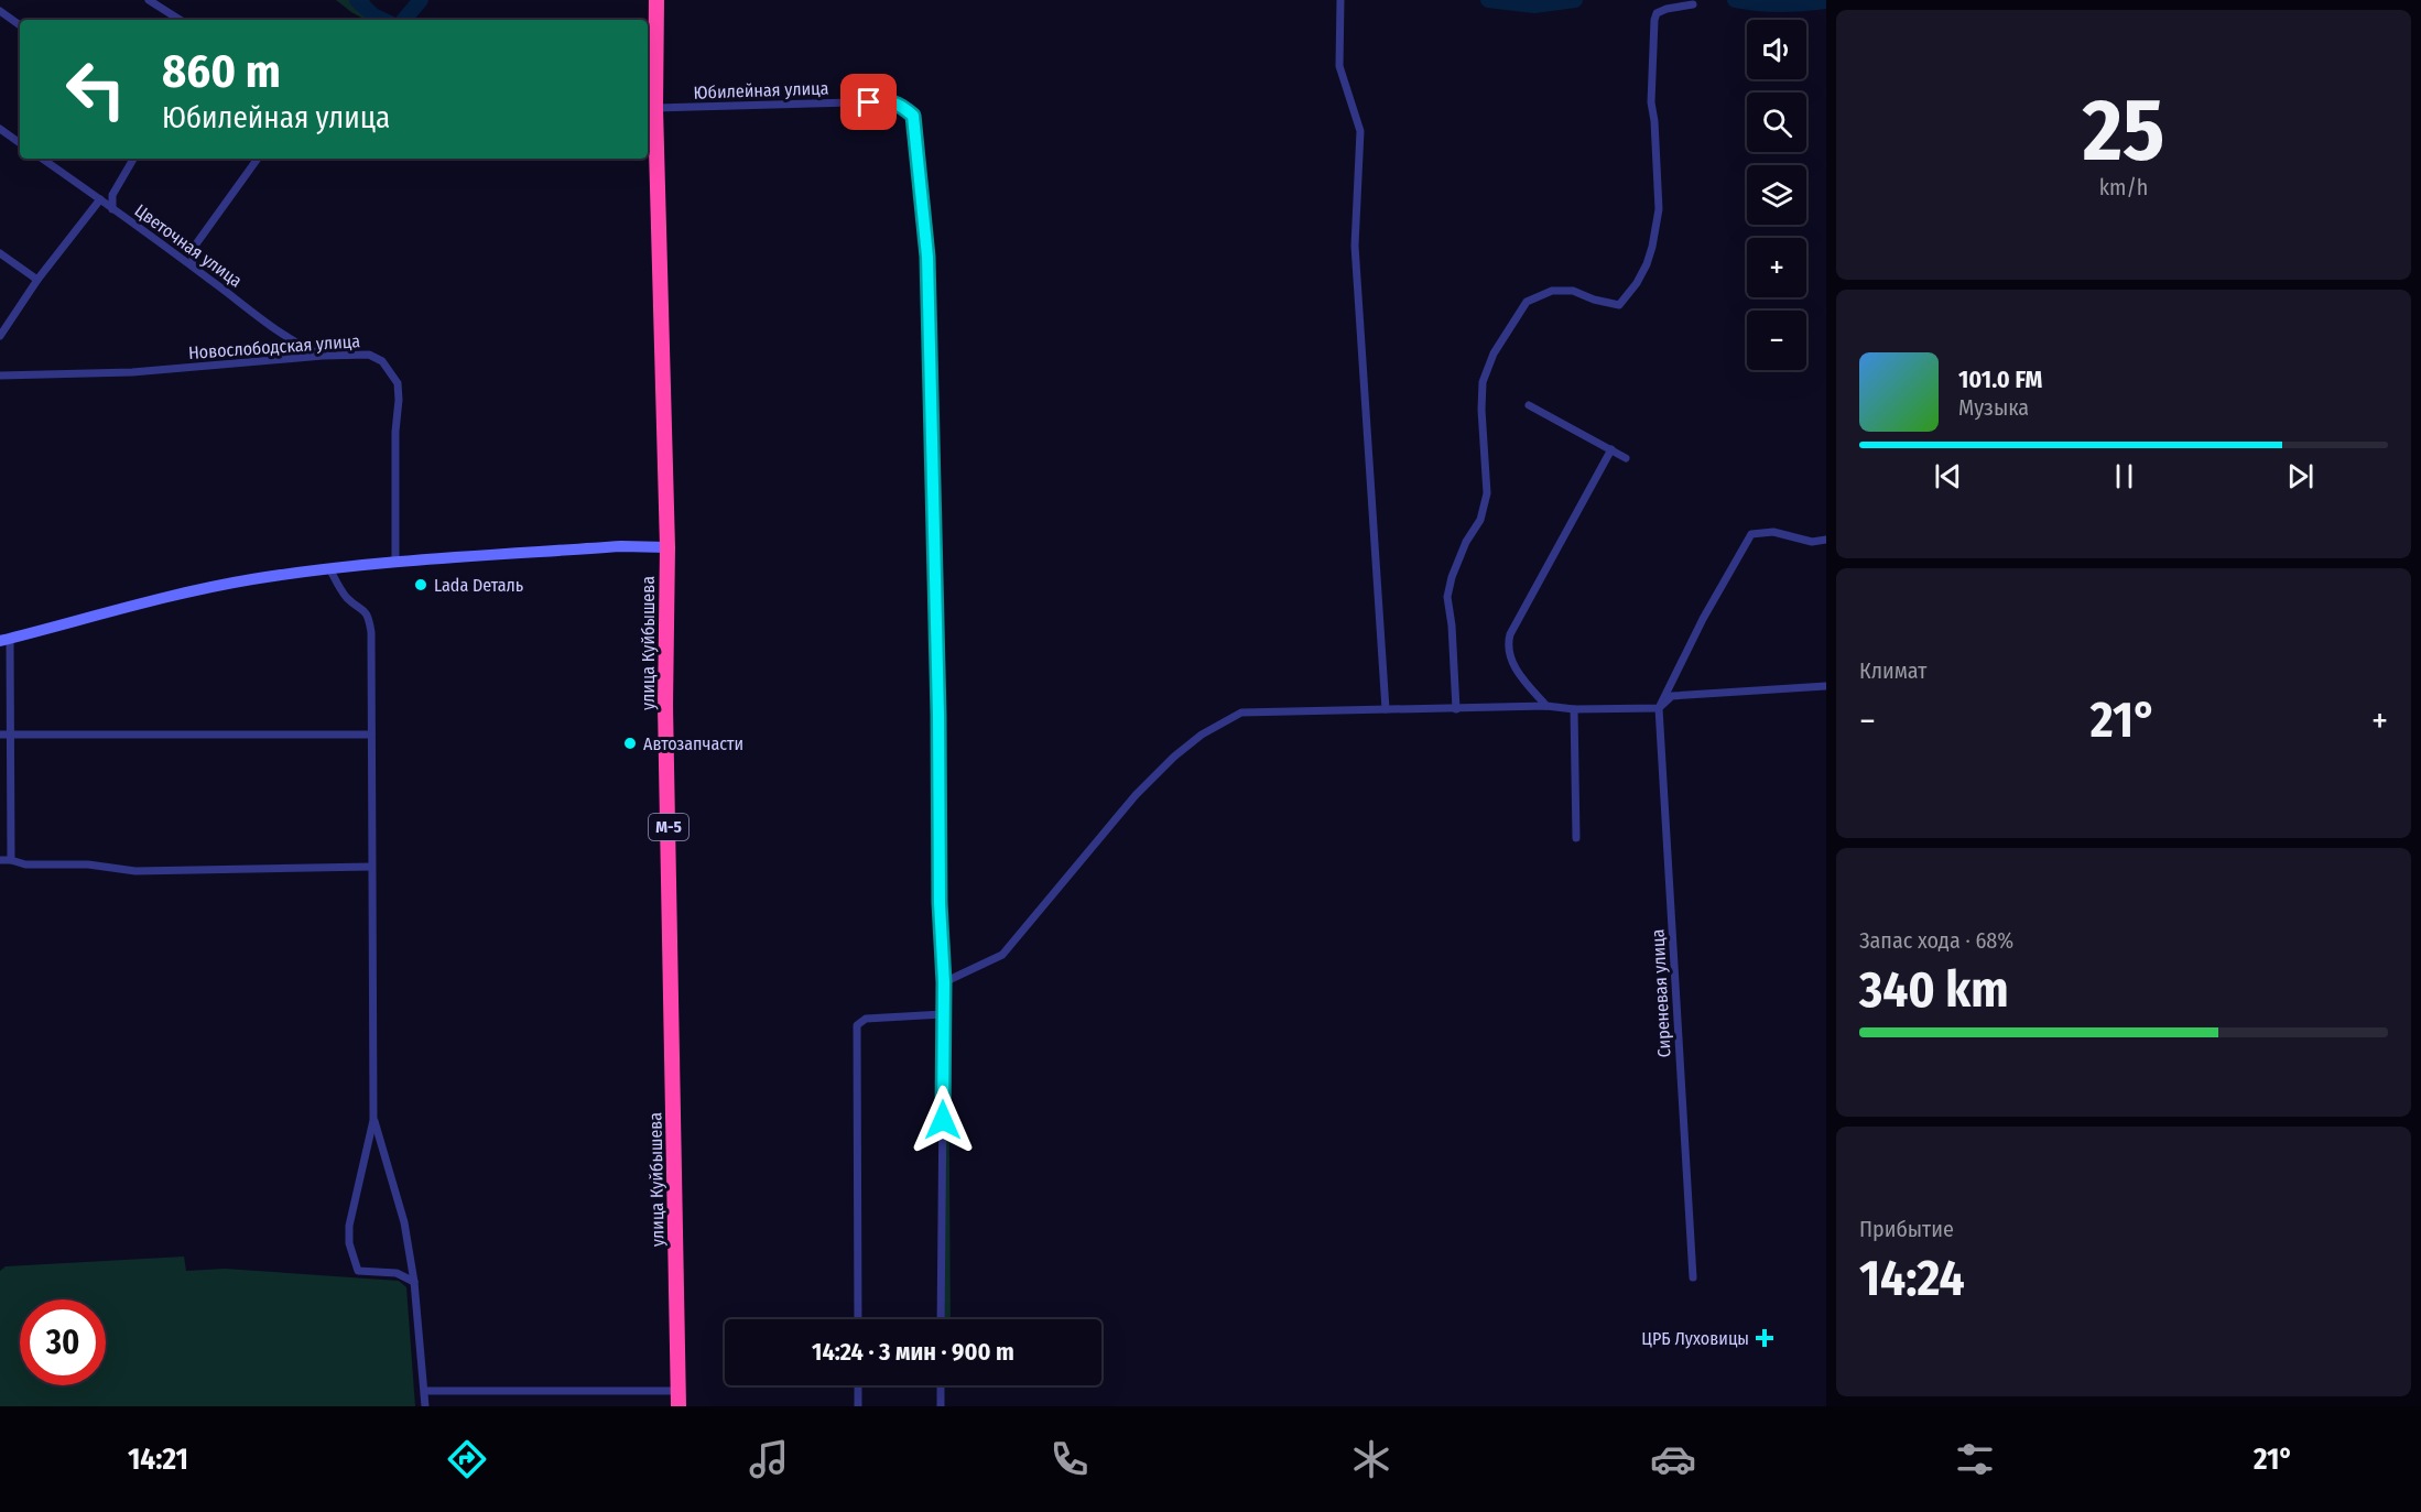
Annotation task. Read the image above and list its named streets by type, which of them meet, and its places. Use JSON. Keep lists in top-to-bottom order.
{
  "streets": {
    "highway": ["улица Куйбышева", "М-5"],
    "street": [
      "Юбилейная улица",
      "Цветочная улица",
      "Новослободская улица",
      "Сиреневая улица"
    ]
  },
  "crossings": [
    ["Юбилейная улица", "улица Куйбышева"],
    ["Цветочная улица", "Новослободская улица"]
  ],
  "places": {
    "other": ["Lada Dеталь", "Автозапчасти"],
    "health": ["ЦРБ Луховицы"]
  },
  "page": {
    "tile": [
      ["25", "km/h"],
      "Климат",
      ["Запас хода · 68%", "340 km"],
      ["Прибытие", "14:24"]
    ],
    "map_buttons": ["+", "−"],
    "turn": ["860 m", "Юбилейная улица"],
    "song": ["101.0 FM", "Музыка"],
    "heat": ["−", "21°", "+"],
    "limit": "30",
    "trip": "14:24 · 3 мин · 900 m",
    "tabs": ["14:21", "21°"]
  }
}
